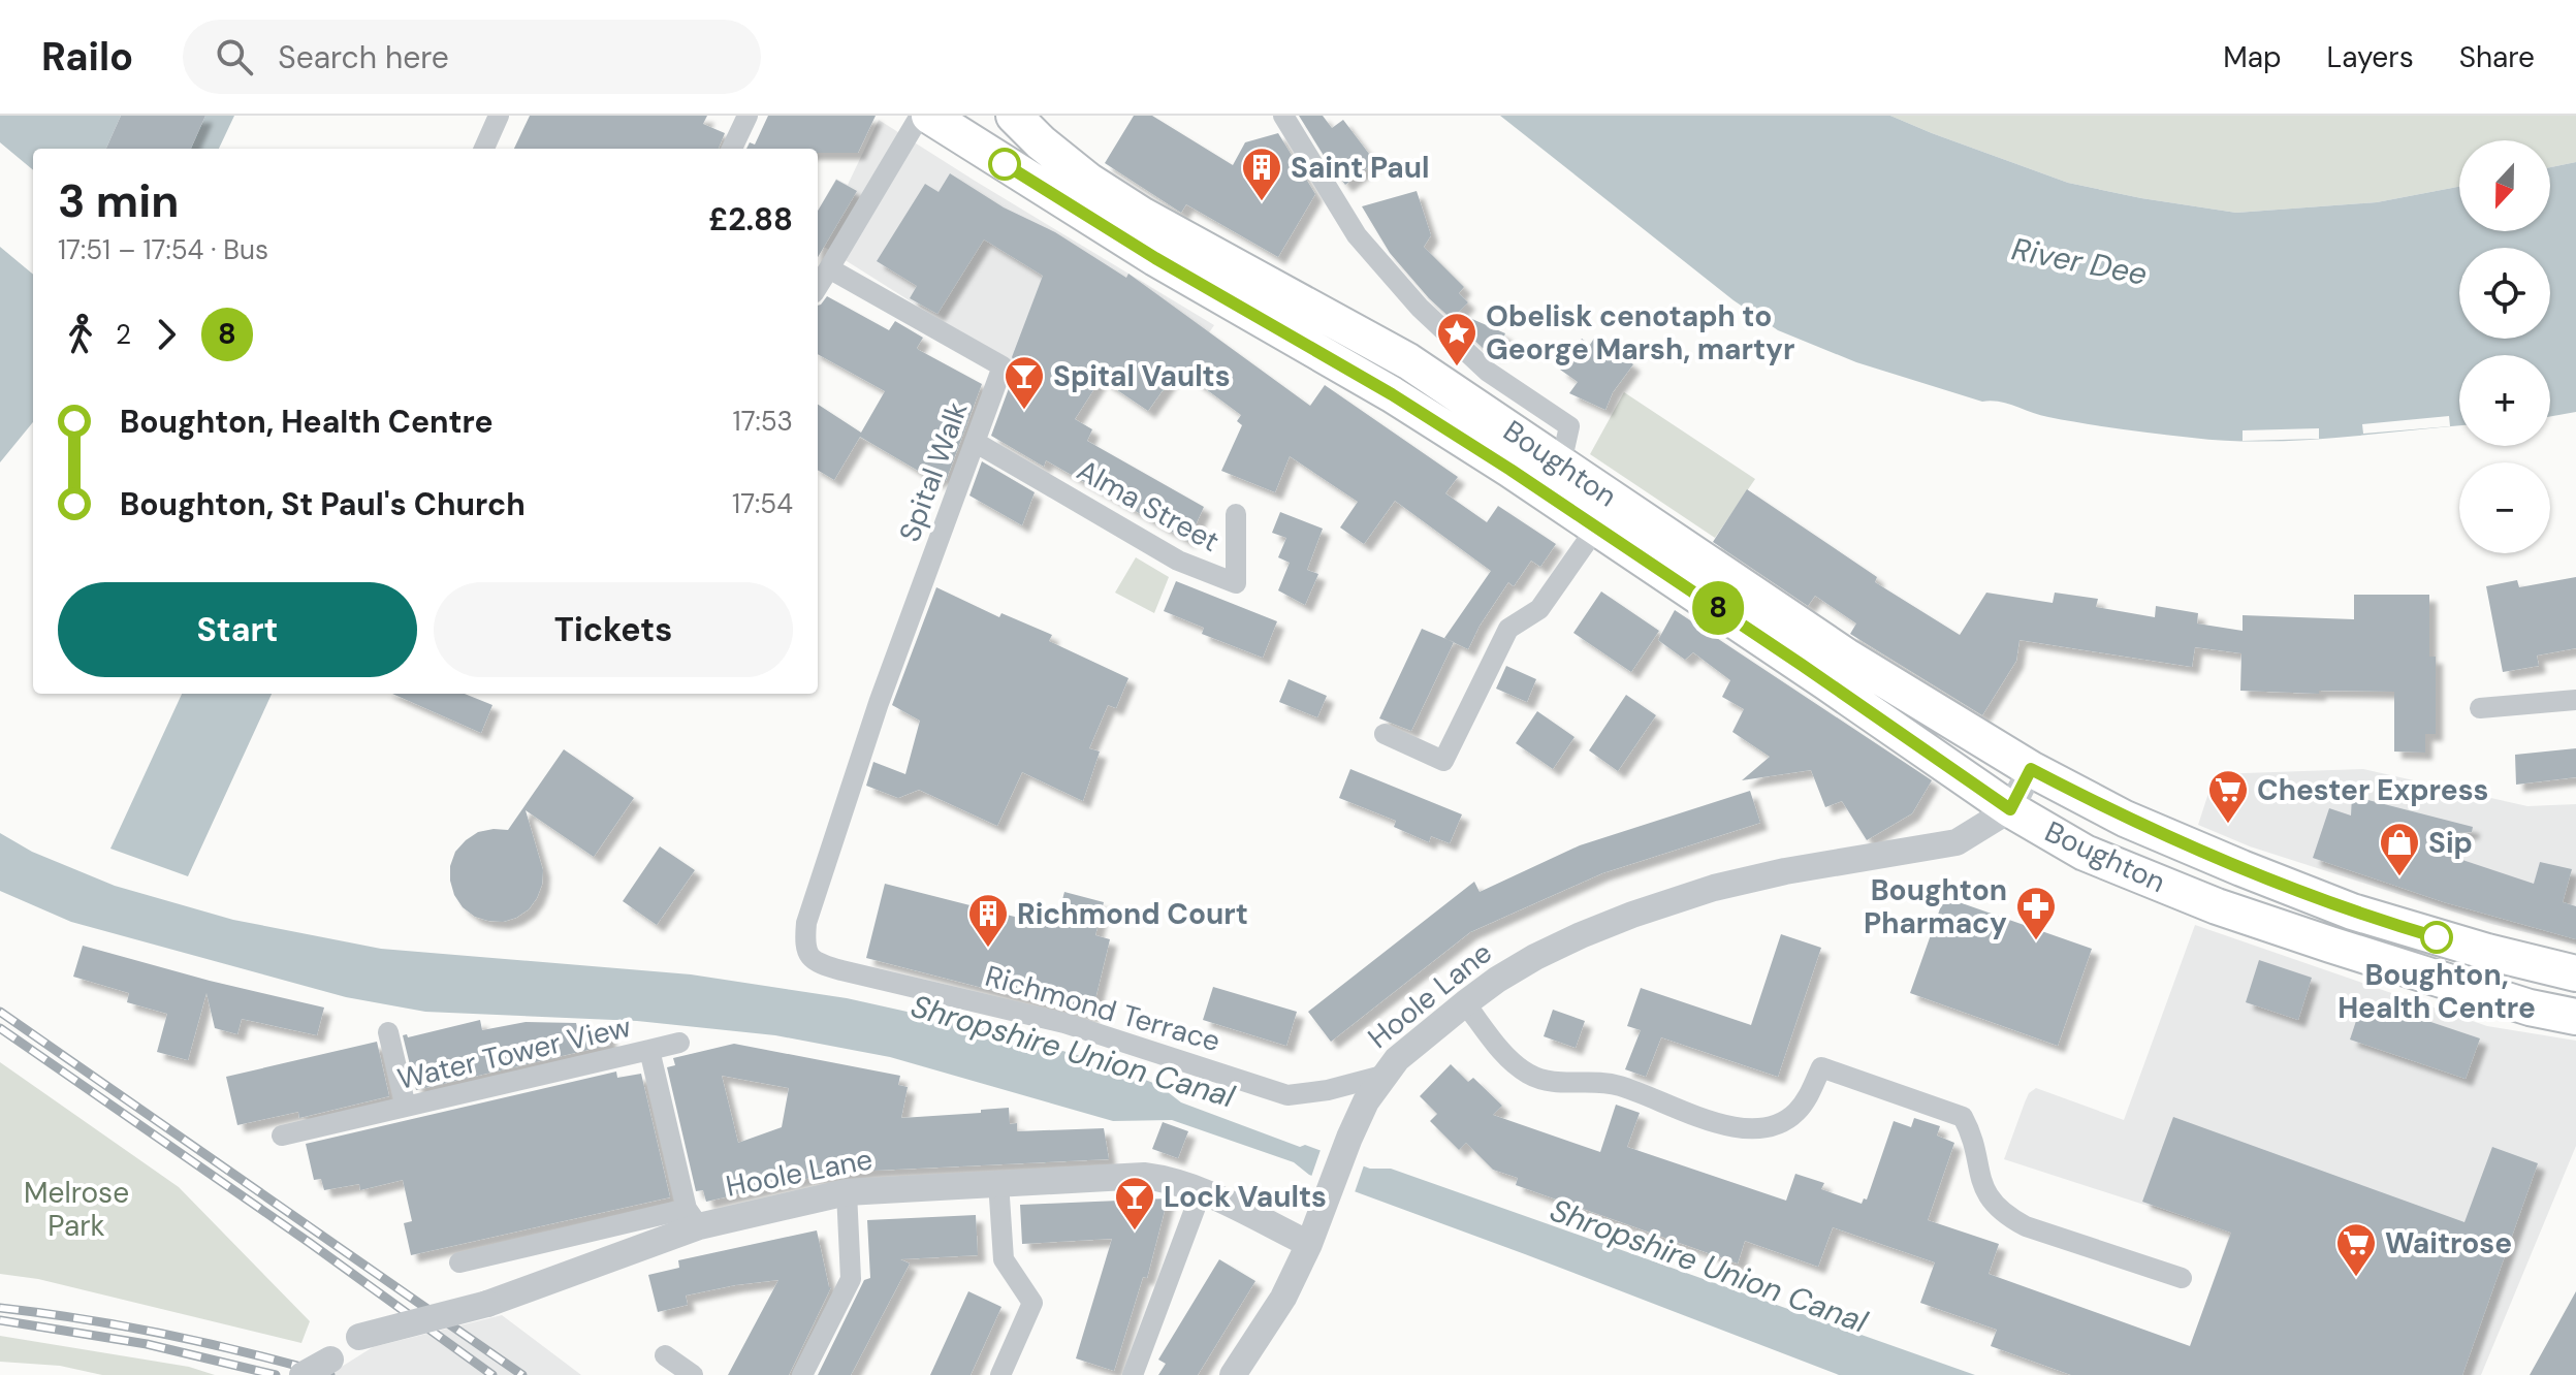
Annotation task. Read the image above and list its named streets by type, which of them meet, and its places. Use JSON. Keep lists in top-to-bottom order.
{
  "streets": {
    "highway": ["Boughton"],
    "street": [
      "Spital Walk",
      "Alma Street",
      "Hoole Lane",
      "Richmond Terrace",
      "Water Tower View"
    ]
  },
  "crossings": [
    ["Boughton", "Hoole Lane"],
    ["Spital Walk", "Alma Street"],
    ["Spital Walk", "Richmond Terrace"],
    ["Hoole Lane", "Richmond Terrace"],
    ["Hoole Lane", "Water Tower View"]
  ],
  "water": ["River Dee", "Shropshire Union Canal"],
  "parks": ["Melrose Park"],
  "places": {
    "building": ["Saint Paul", "Richmond Court"],
    "place": ["Obelisk cenotaph to George Marsh, martyr"],
    "bar": ["Spital Vaults", "Lock Vaults"],
    "supermarket": ["Chester Express", "Waitrose"],
    "shop": ["Sip"],
    "other": ["Boughton, Health Centre"],
    "pharmacy": ["Boughton Pharmacy"]
  },
  "lines": ["bus line 8"],
  "north": "bottom",
  "page": {
    "header": "Railo",
    "search": "Search here",
    "nav": ["Map", "Layers", "Share"],
    "on_map": "8",
    "map_buttons": ["+", "−"],
    "heading": ["3 min", "17:51 – 17:54 · Bus", "£2.88"],
    "legs": ["2", "8"],
    "list": [
      {
        "name": "Boughton, Health Centre",
        "value": "17:53"
      },
      {
        "name": "Boughton, St Paul's Church",
        "value": "17:54"
      }
    ],
    "buttons": ["Start", "Tickets"]
  }
}
